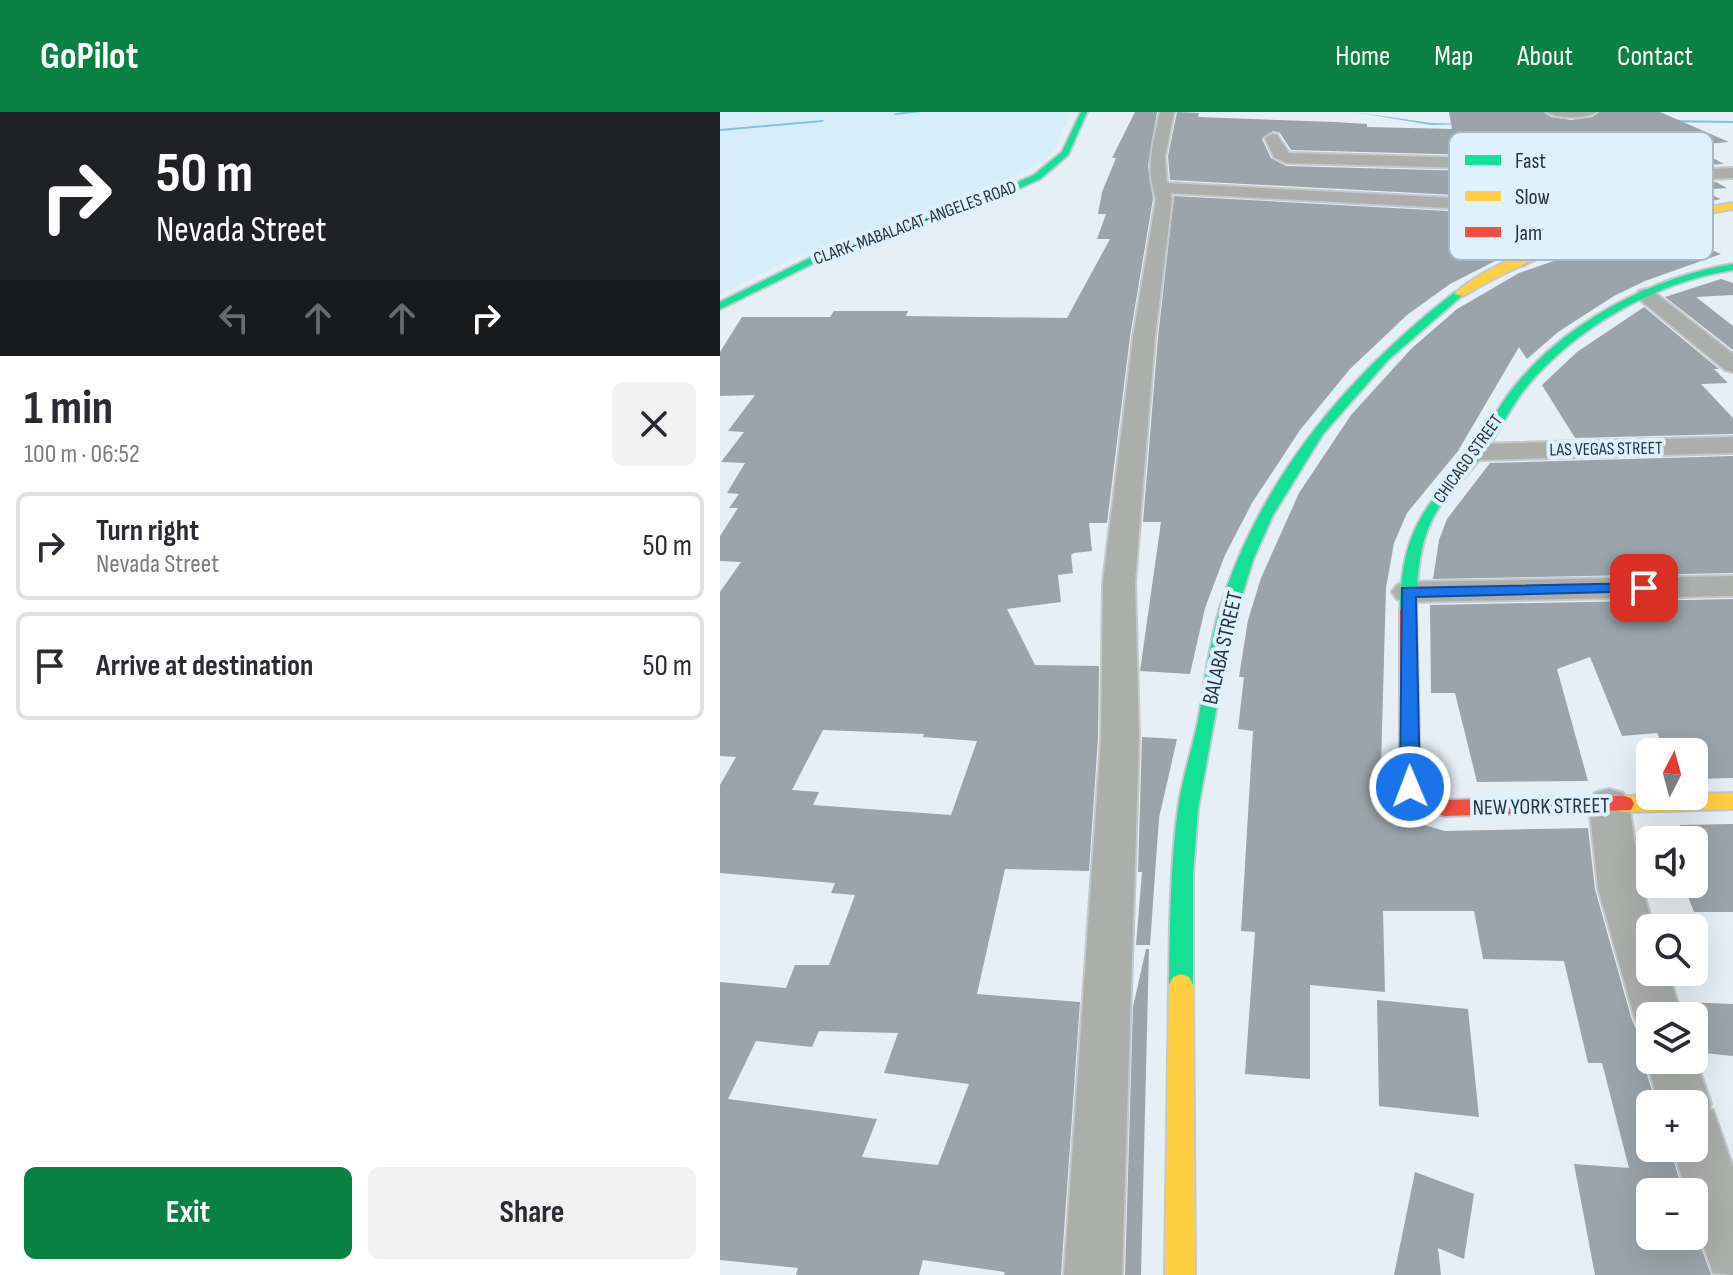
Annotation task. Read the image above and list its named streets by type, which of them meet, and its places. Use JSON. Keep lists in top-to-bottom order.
{
  "streets": {
    "street": [
      "CLARK-MABALACAT-ANGELES ROAD",
      "LAS VEGAS STREET",
      "CHICAGO STREET",
      "BALABA STREET",
      "NEW YORK STREET"
    ]
  },
  "crossings": [
    ["LAS VEGAS STREET", "CHICAGO STREET"],
    ["CHICAGO STREET", "NEW YORK STREET"]
  ],
  "legend": ["Fast", "Slow", "Jam"],
  "north": "top",
  "page": {
    "header": "GoPilot",
    "nav": [
      "Home",
      "Map",
      "About",
      "Contact"
    ],
    "turn": ["50 m", "Nevada Street"],
    "heading": ["1 min", "100 m · 06:52"],
    "list": [
      {
        "name": "Turn right",
        "note": "Nevada Street",
        "value": "50 m"
      },
      {
        "name": "Arrive at destination",
        "value": "50 m"
      }
    ],
    "map_buttons": ["+", "−"],
    "buttons": ["Exit", "Share"]
  }
}
